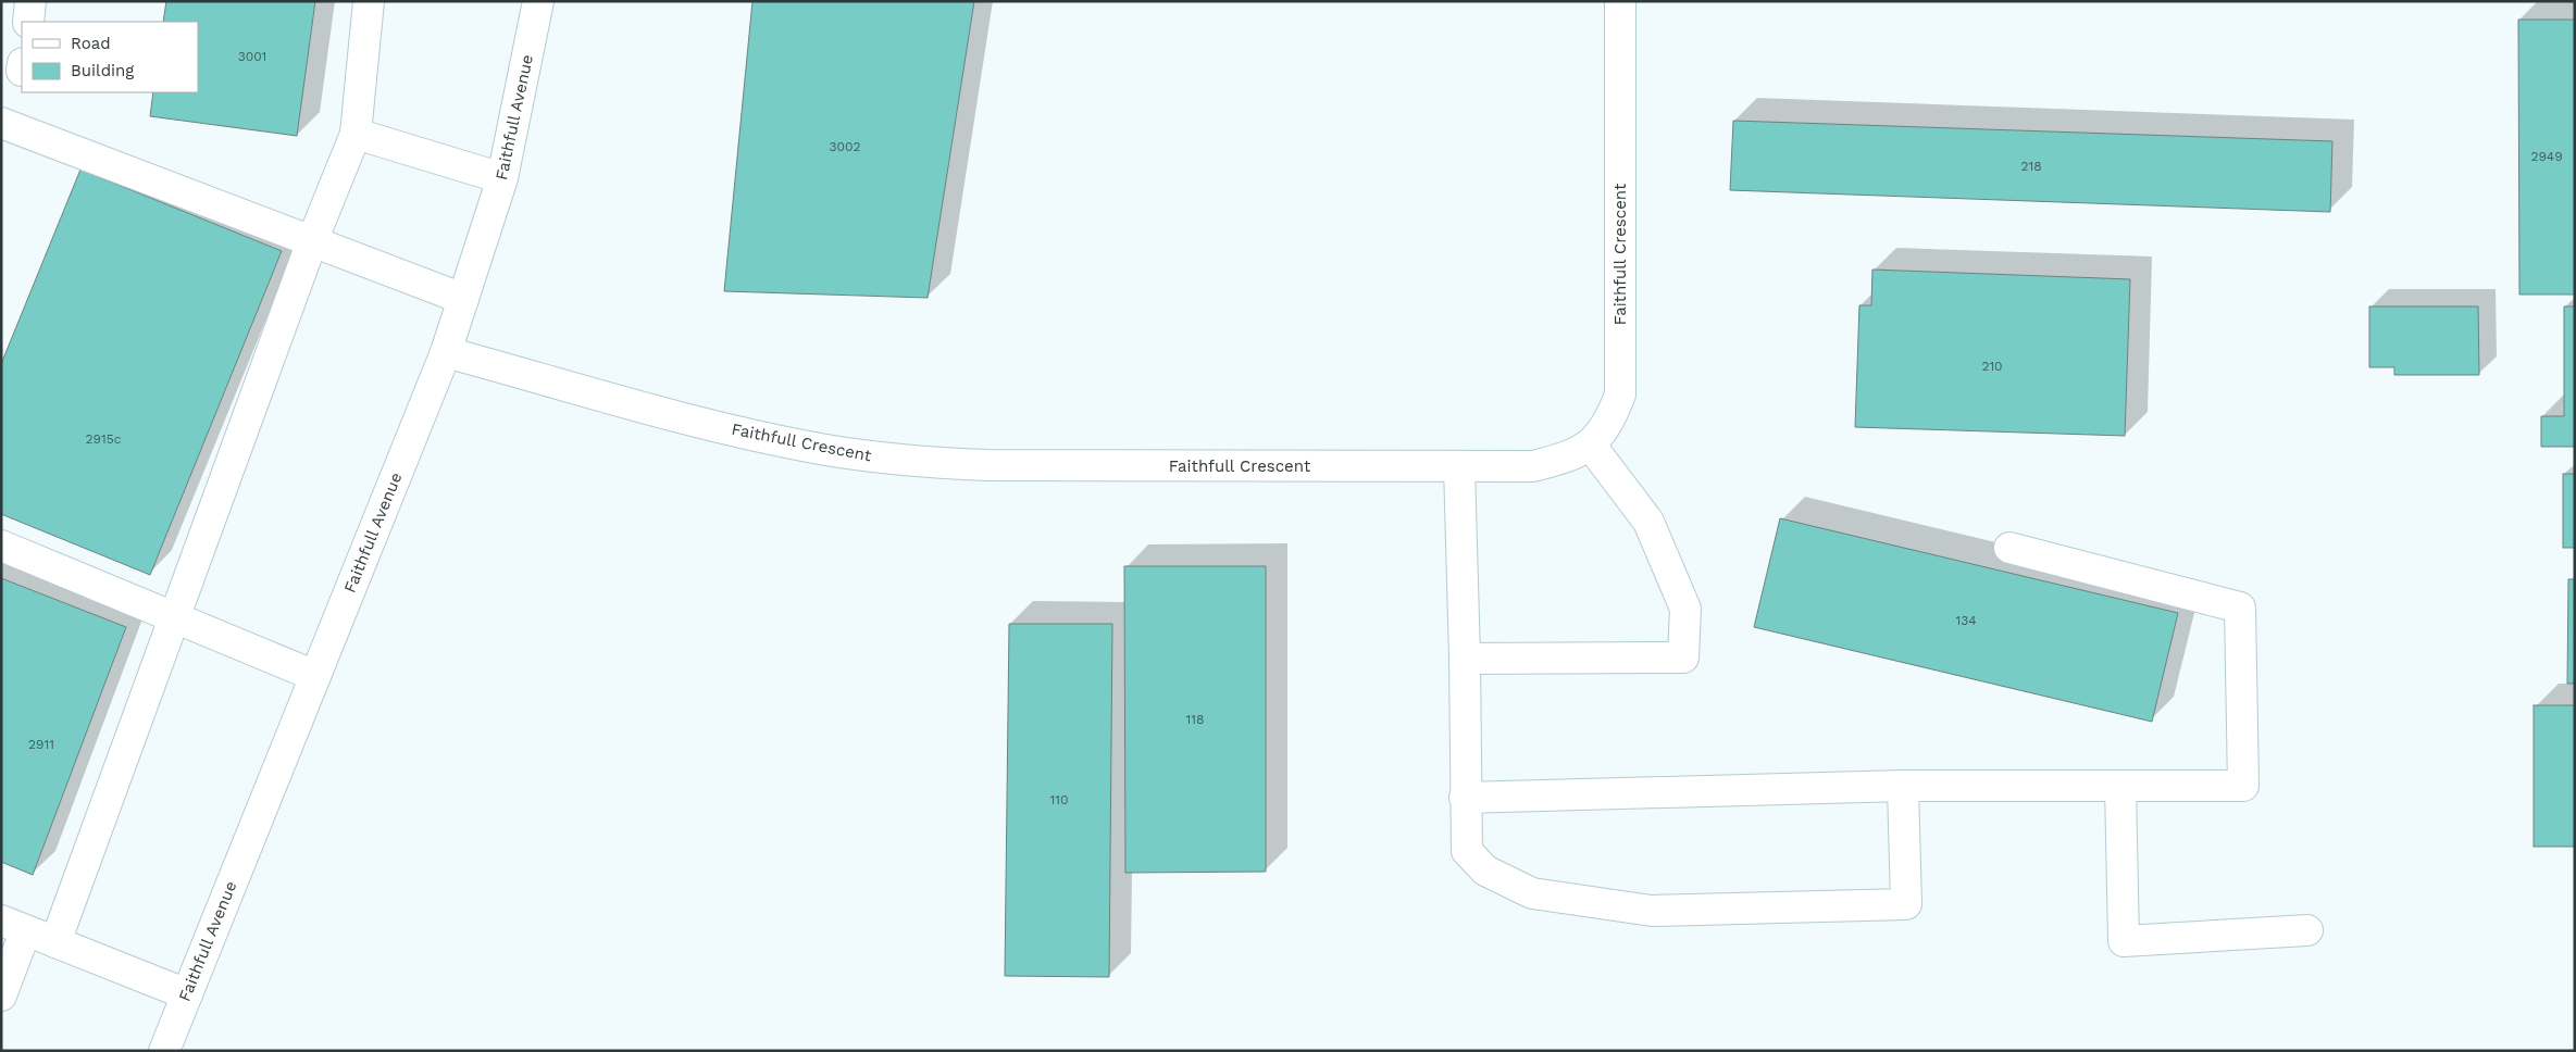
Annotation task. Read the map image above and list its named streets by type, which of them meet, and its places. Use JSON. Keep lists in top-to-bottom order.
{
  "streets": {
    "street": ["Faithfull Avenue", "Faithfull Crescent"]
  },
  "crossings": [
    ["Faithfull Avenue", "Faithfull Crescent"]
  ],
  "house_numbers": [
    "3001",
    "3002",
    "2949",
    "218",
    "210",
    "2915c",
    "134",
    "118",
    "2911",
    "110"
  ],
  "legend": ["Road", "Building"]
}
